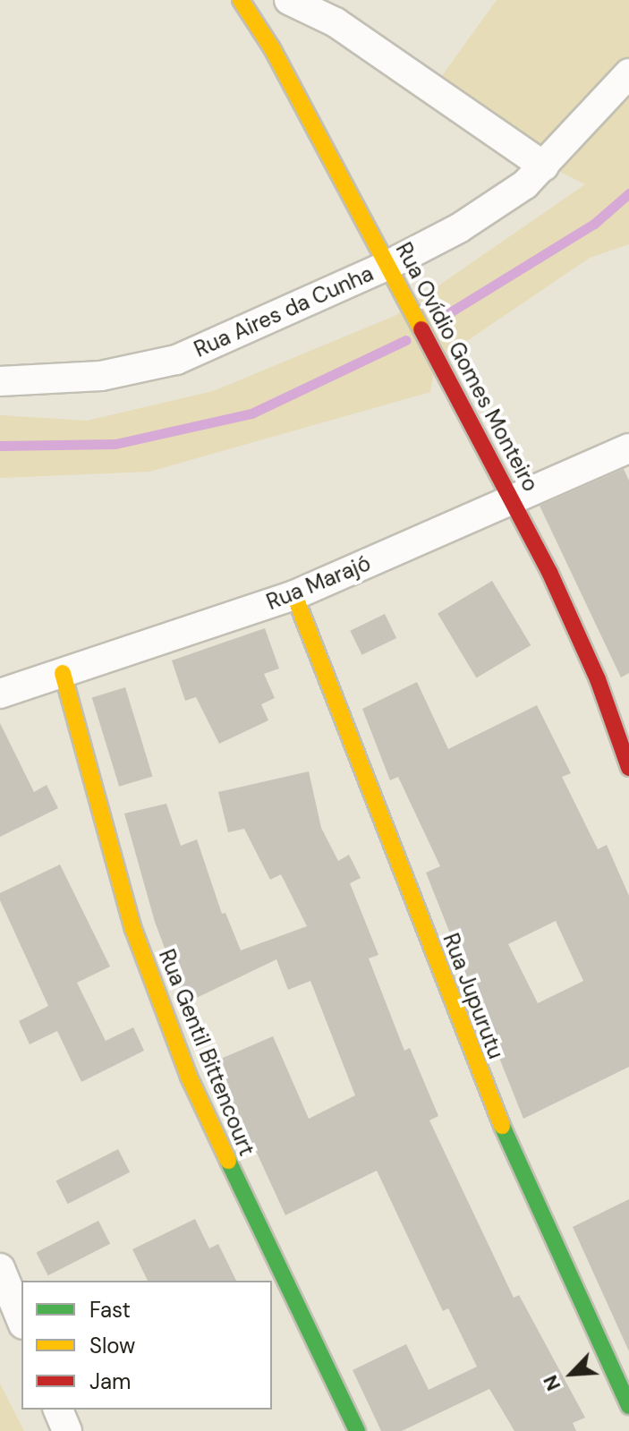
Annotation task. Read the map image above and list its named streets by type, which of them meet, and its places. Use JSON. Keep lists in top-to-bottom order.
{
  "streets": {
    "street": [
      "Rua Aires da Cunha",
      "Rua Ovídio Gomes Monteiro",
      "Rua Marajó",
      "Rua Jupurutu",
      "Rua Gentil Bittencourt"
    ]
  },
  "crossings": [
    ["Rua Aires da Cunha", "Rua Ovídio Gomes Monteiro"],
    ["Rua Ovídio Gomes Monteiro", "Rua Marajó"],
    ["Rua Marajó", "Rua Jupurutu"],
    ["Rua Marajó", "Rua Gentil Bittencourt"]
  ],
  "legend": ["Fast", "Slow", "Jam"],
  "north": "bottom left"
}
